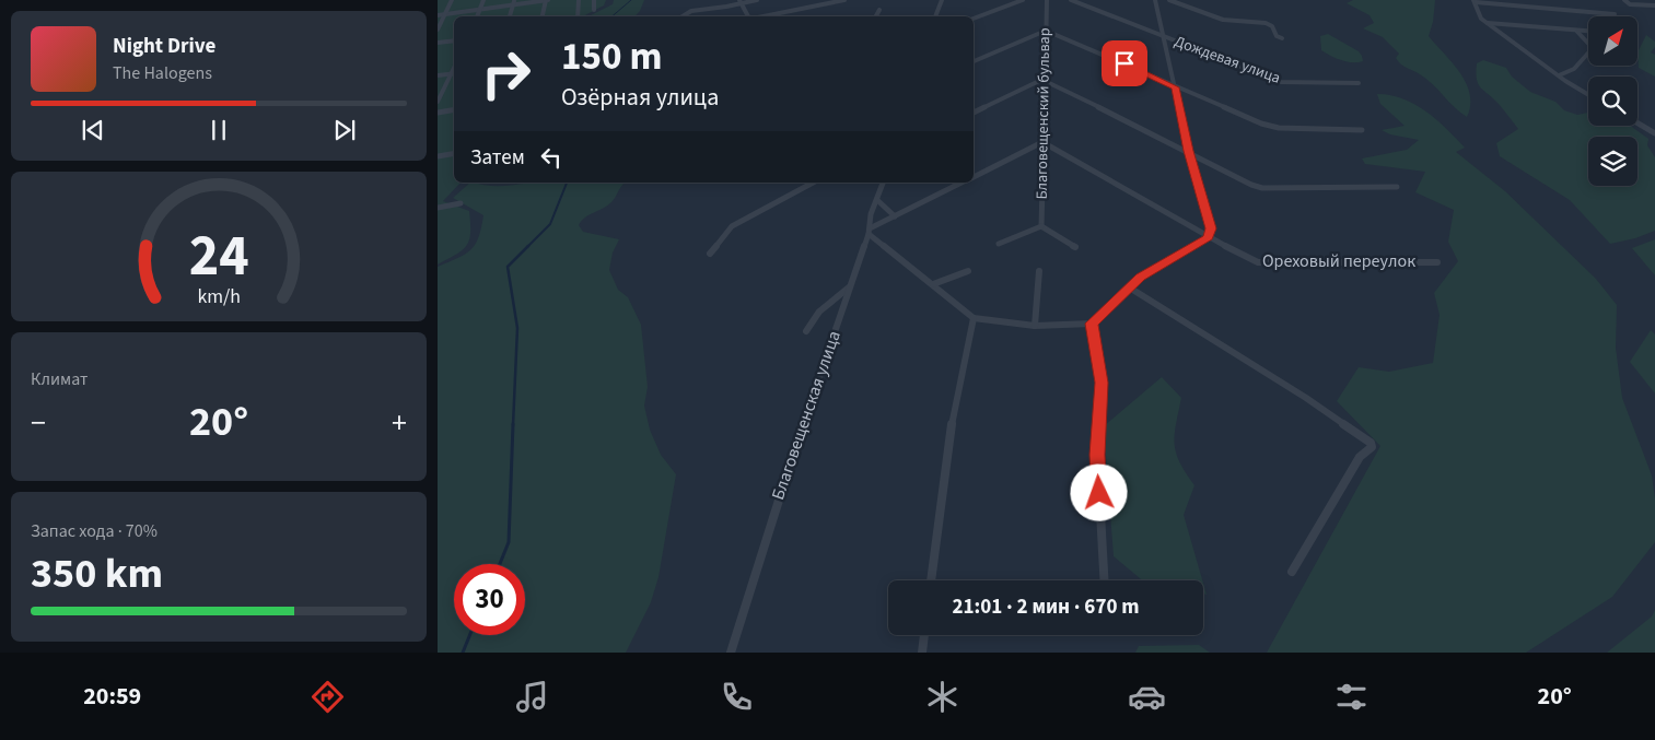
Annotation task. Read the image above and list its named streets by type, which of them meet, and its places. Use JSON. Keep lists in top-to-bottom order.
{
  "streets": {
    "street": [
      "Дождевая улица",
      "Благовещенский бульвар",
      "Ореховый переулок",
      "Благовещенская улица"
    ]
  },
  "crossings": [
    ["Благовещенский бульвар", "Ореховый переулок"]
  ],
  "north": "top right",
  "page": {
    "turn": ["150 m", "Озёрная улица"],
    "song": ["Night Drive", "The Halogens"],
    "then": "Затем",
    "tile": [
      "Климат",
      ["Запас хода · 70%", "350 km"]
    ],
    "heat": ["−", "20°", "+"],
    "limit": "30",
    "trip": "21:01 · 2 мин · 670 m",
    "tabs": ["20:59", "20°"],
    "gauge": ["24", "km/h"]
  }
}
